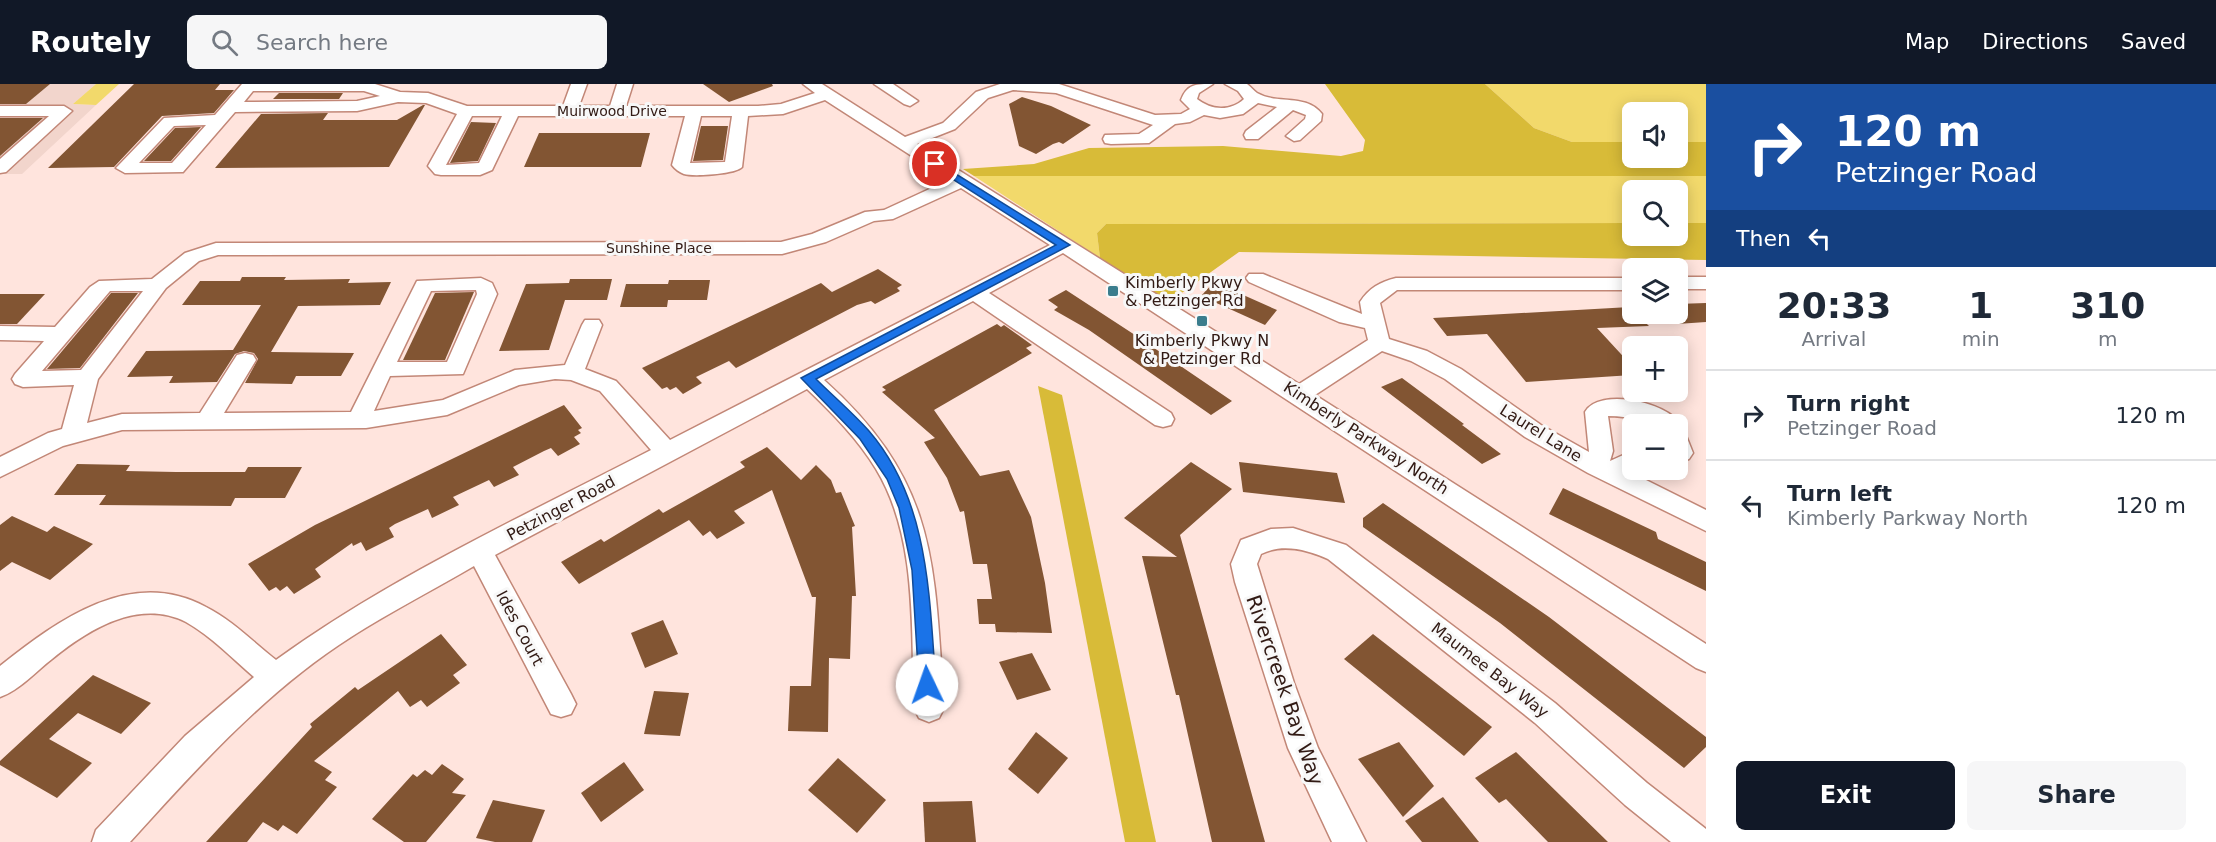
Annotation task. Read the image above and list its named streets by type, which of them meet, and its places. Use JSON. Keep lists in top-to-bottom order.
{
  "streets": {
    "street": [
      "Muirwood Drive",
      "Sunshine Place",
      "Laurel Lane",
      "Kimberly Parkway North",
      "Petzinger Road",
      "Ides Court",
      "Maumee Bay Way",
      "Rivercreek Bay Way"
    ]
  },
  "crossings": [
    ["Muirwood Drive", "Kimberly Parkway North"],
    ["Sunshine Place", "Kimberly Parkway North"],
    ["Kimberly Parkway North", "Petzinger Road"],
    ["Petzinger Road", "Ides Court"],
    ["Maumee Bay Way", "Rivercreek Bay Way"]
  ],
  "places": {
    "transit": ["Kimberly Pkwy & Petzinger Rd", "Kimberly Pkwy N & Petzinger Rd"]
  },
  "page": {
    "header": "Routely",
    "search": "Search here",
    "nav": ["Map", "Directions", "Saved"],
    "turn": ["120 m", "Petzinger Road"],
    "map_buttons": ["+", "−"],
    "then": "Then",
    "eta": [
      "20:33",
      "Arrival",
      "1",
      "min",
      "310",
      "m"
    ],
    "list": [
      {
        "name": "Turn right",
        "note": "Petzinger Road",
        "value": "120 m"
      },
      {
        "name": "Turn left",
        "note": "Kimberly Parkway North",
        "value": "120 m"
      }
    ],
    "buttons": ["Exit", "Share"]
  }
}
